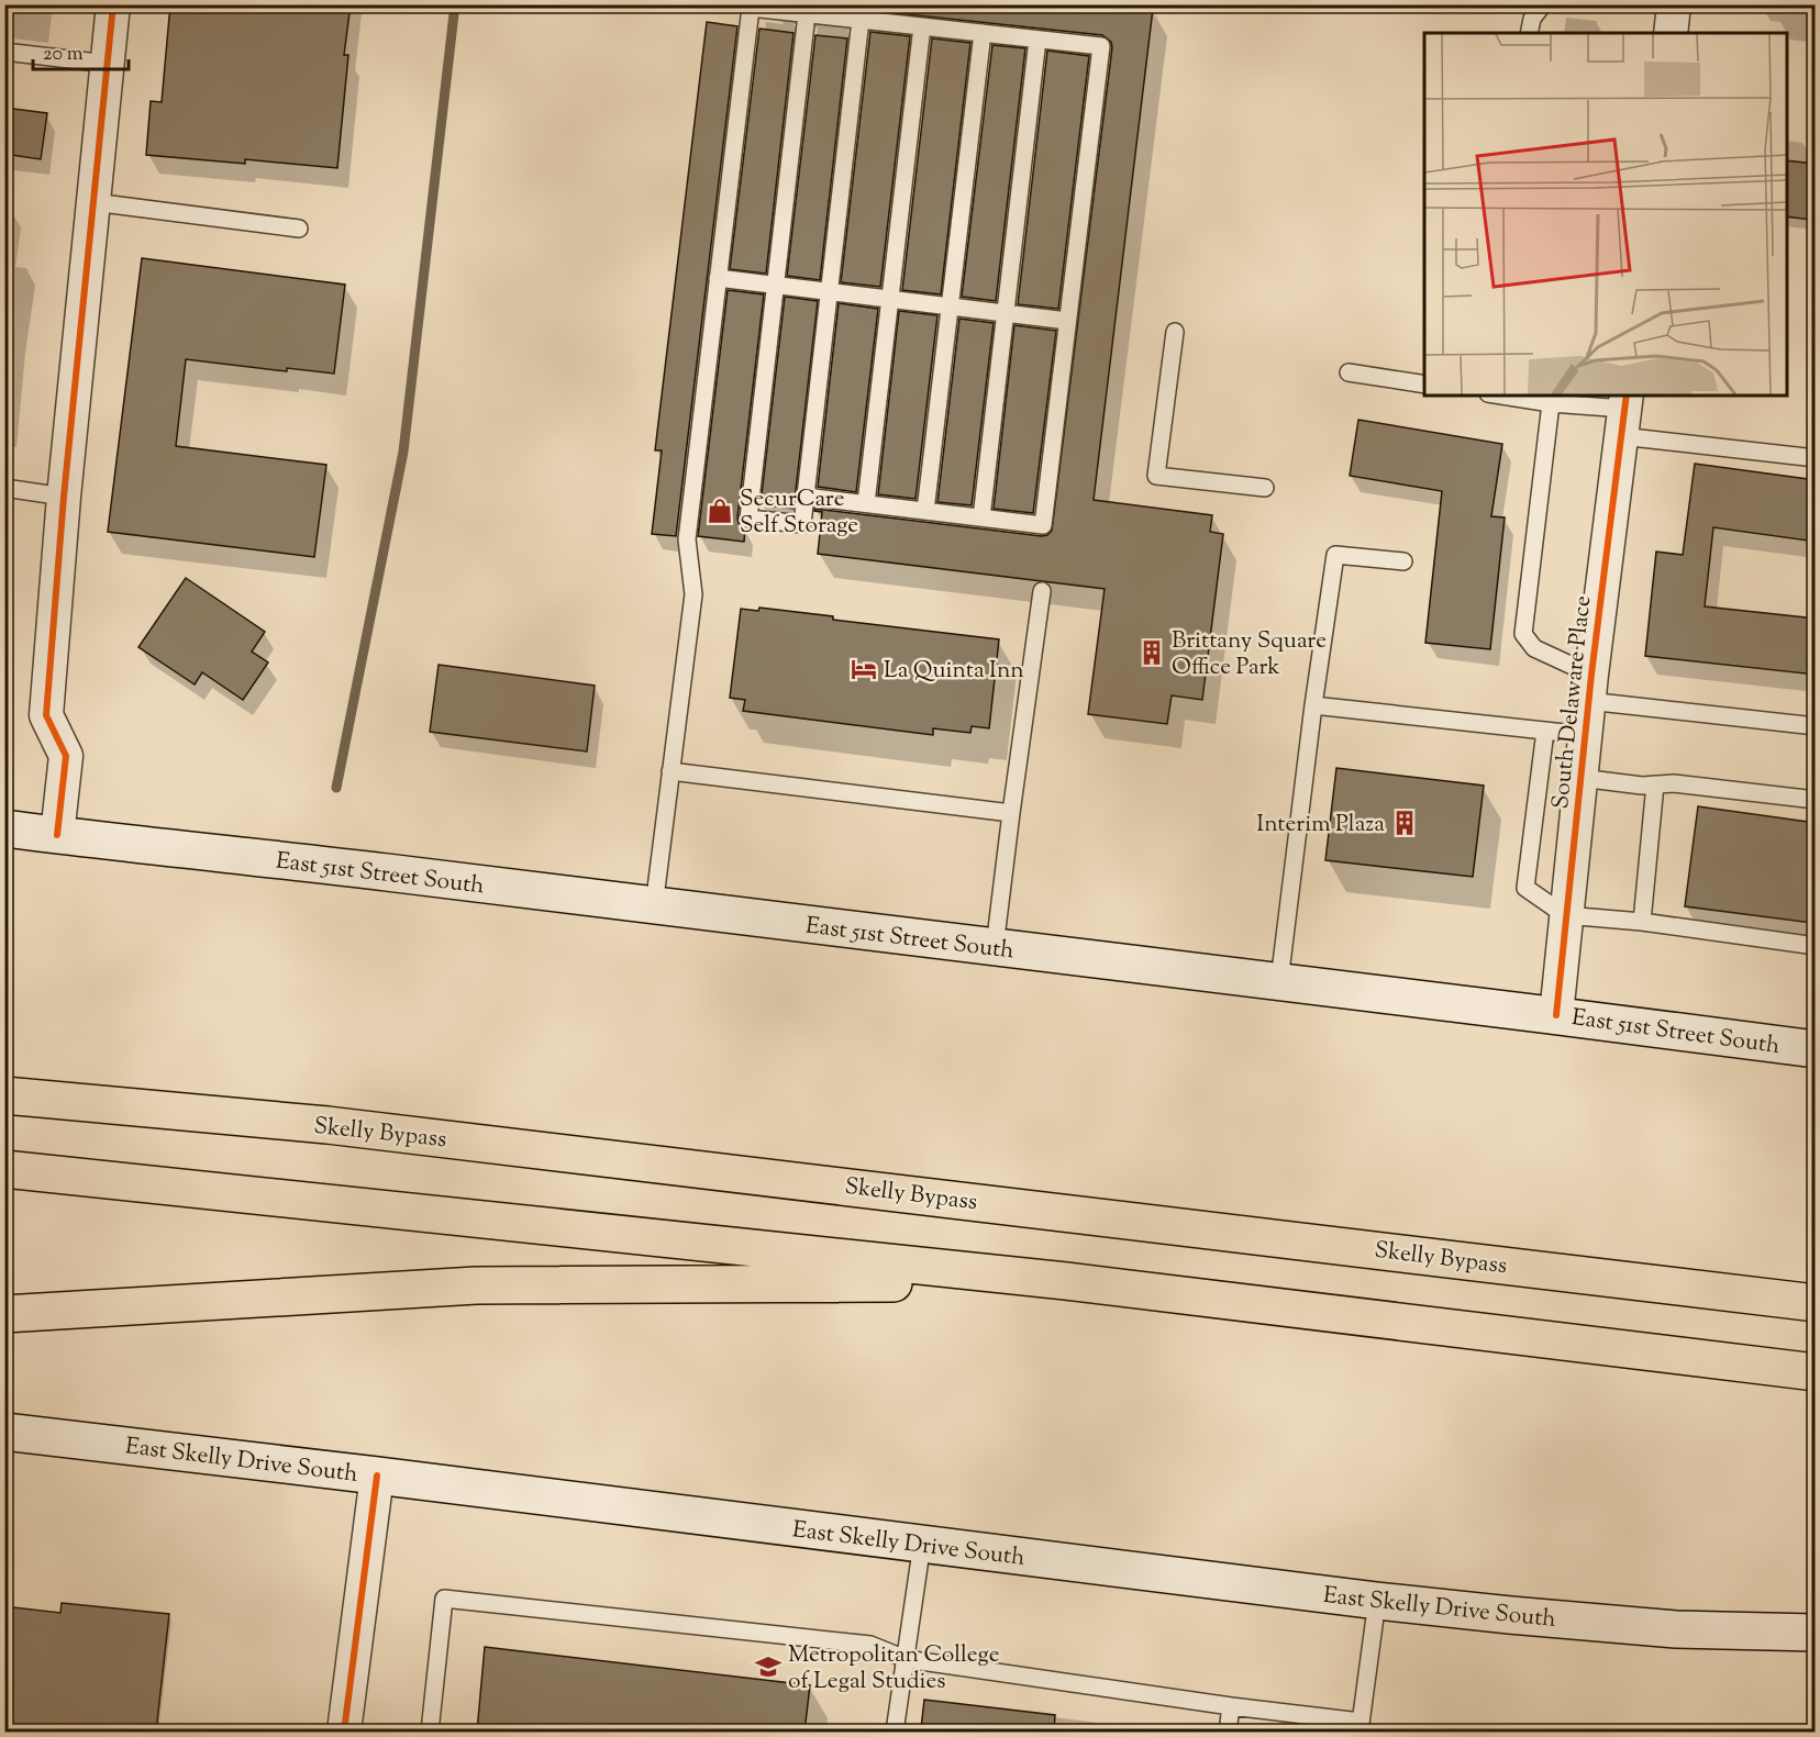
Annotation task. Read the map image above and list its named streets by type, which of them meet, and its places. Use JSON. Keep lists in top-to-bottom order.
{
  "streets": {
    "highway": ["Skelly Bypass"],
    "main road": ["East 51st Street South", "East Skelly Drive South"],
    "street": ["South Delaware Place"]
  },
  "crossings": [
    ["South Delaware Place", "East 51st Street South"]
  ],
  "places": {
    "shop": ["SecurCare Self Storage"],
    "building": ["Brittany Square Office Park", "Interim Plaza"],
    "hotel": ["La Quinta Inn"],
    "school or university": ["Metropolitan College of Legal Studies"]
  },
  "scale_bar": "20 m"
}
